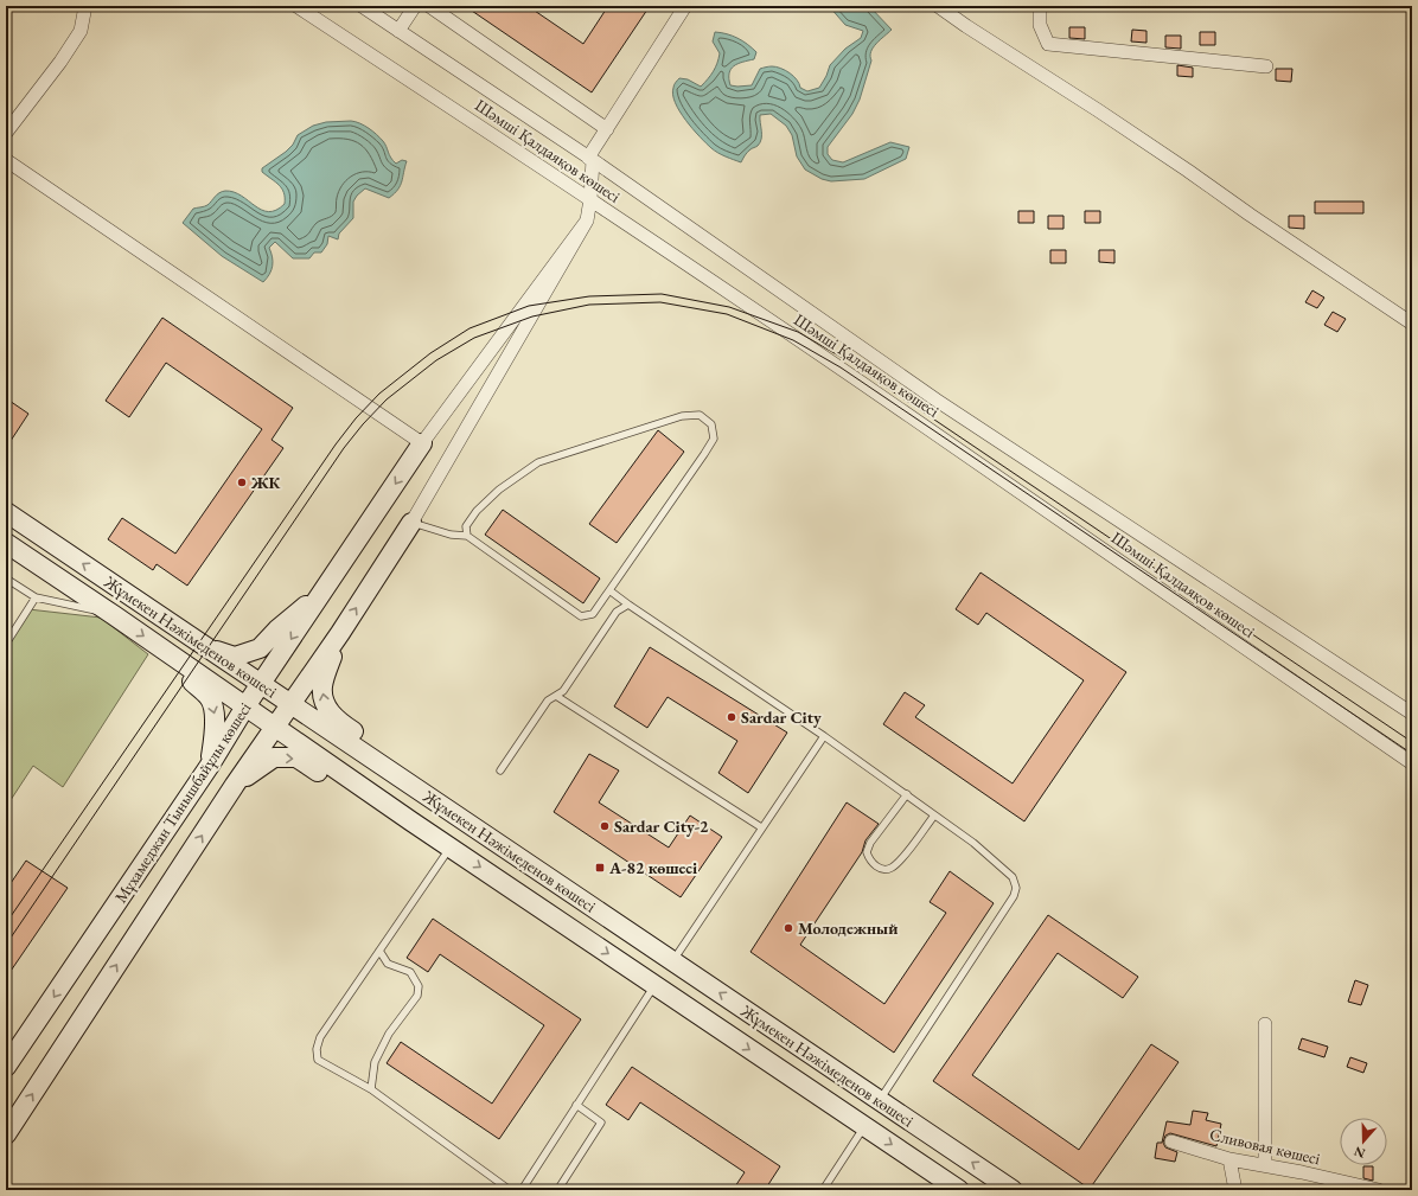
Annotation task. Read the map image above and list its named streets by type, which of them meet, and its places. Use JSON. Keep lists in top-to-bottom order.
{
  "streets": {
    "main road": ["Жұмекен Нәжімеденов көшесі", "Мұхамеджан Тынышбайұлы көшесі"],
    "street": ["Шәмші Қалдаяқов көшесі", "Сливовая көшесі"]
  },
  "crossings": [
    ["Жұмекен Нәжімеденов көшесі", "Мұхамеджан Тынышбайұлы көшесі"]
  ],
  "places": {
    "other": [
      "ЖК",
      "Sardar City",
      "Sardar City-2",
      "Молодежный"
    ],
    "transit": ["A-82 көшесі"]
  },
  "north": "bottom"
}
